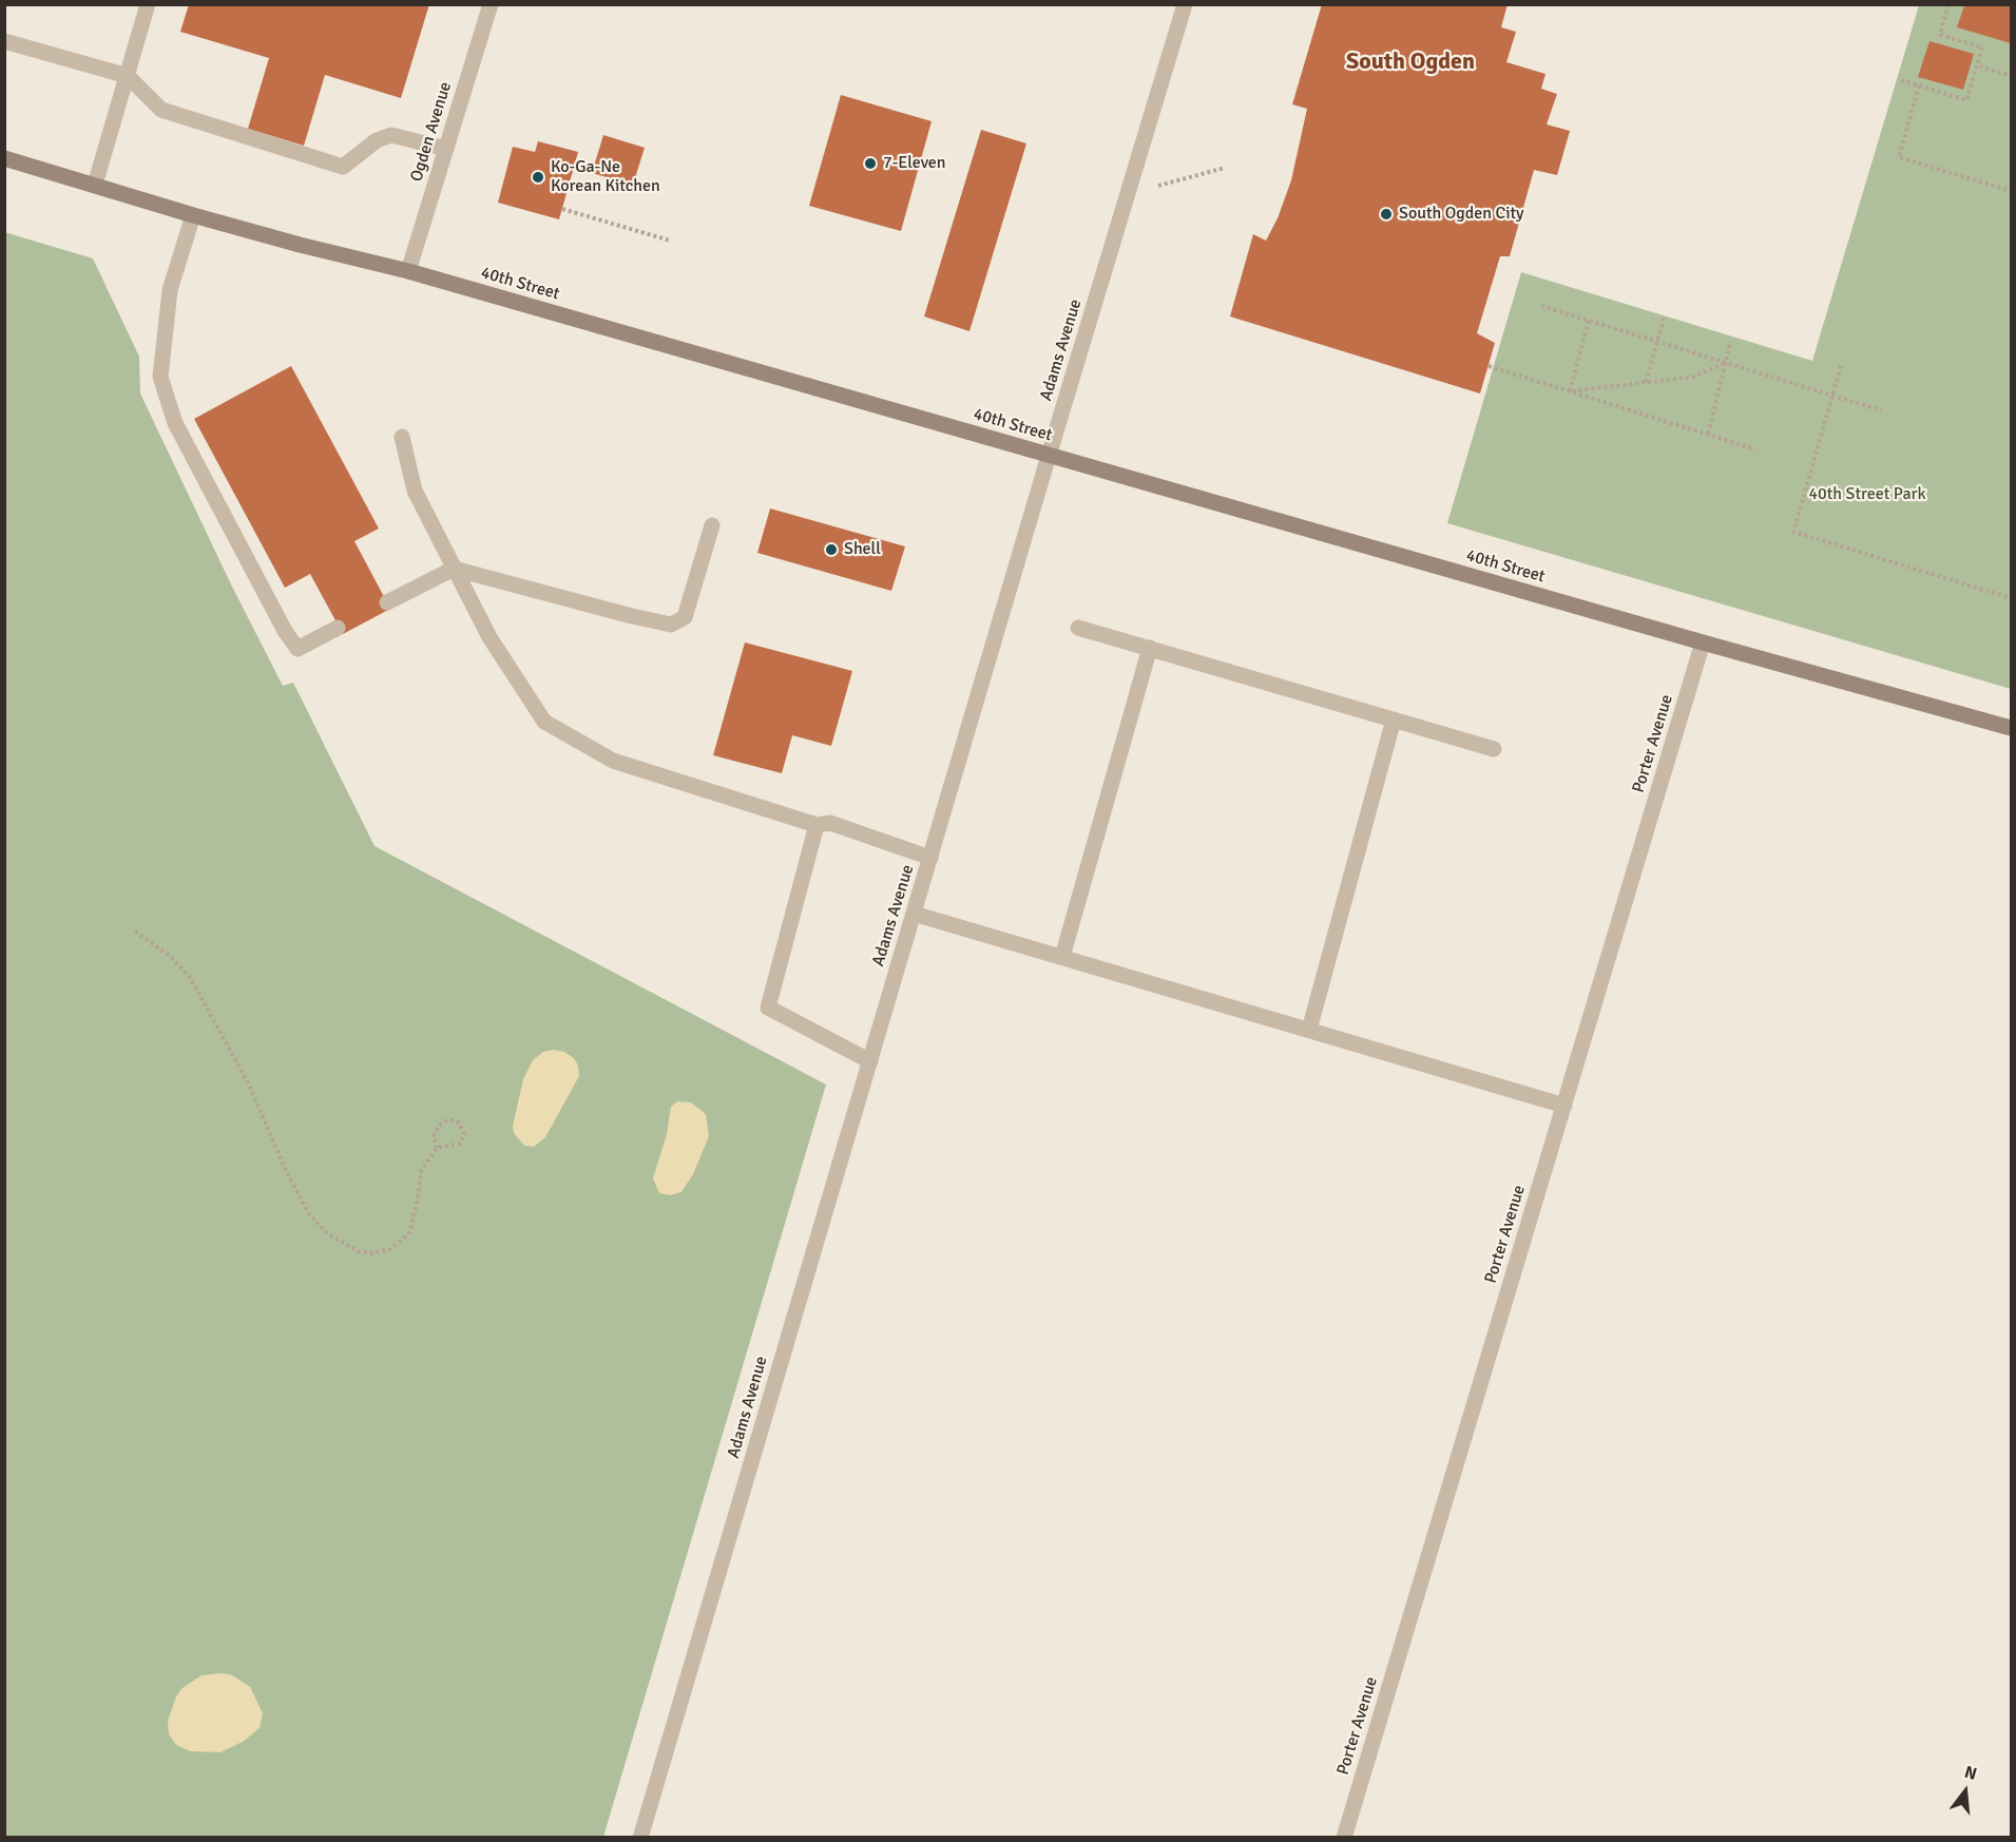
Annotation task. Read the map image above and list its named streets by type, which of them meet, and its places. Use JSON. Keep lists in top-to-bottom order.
{
  "streets": {
    "main road": ["40th Street"],
    "street": ["Ogden Avenue", "Adams Avenue", "Porter Avenue"]
  },
  "crossings": [
    ["Ogden Avenue", "40th Street"],
    ["40th Street", "Adams Avenue"],
    ["40th Street", "Porter Avenue"]
  ],
  "districts": ["South Ogden"],
  "parks": ["40th Street Park"],
  "places": [
    "7-Eleven",
    "Ko-Ga-Ne Korean Kitchen",
    "South Ogden City",
    "Shell"
  ],
  "north": "top"
}
